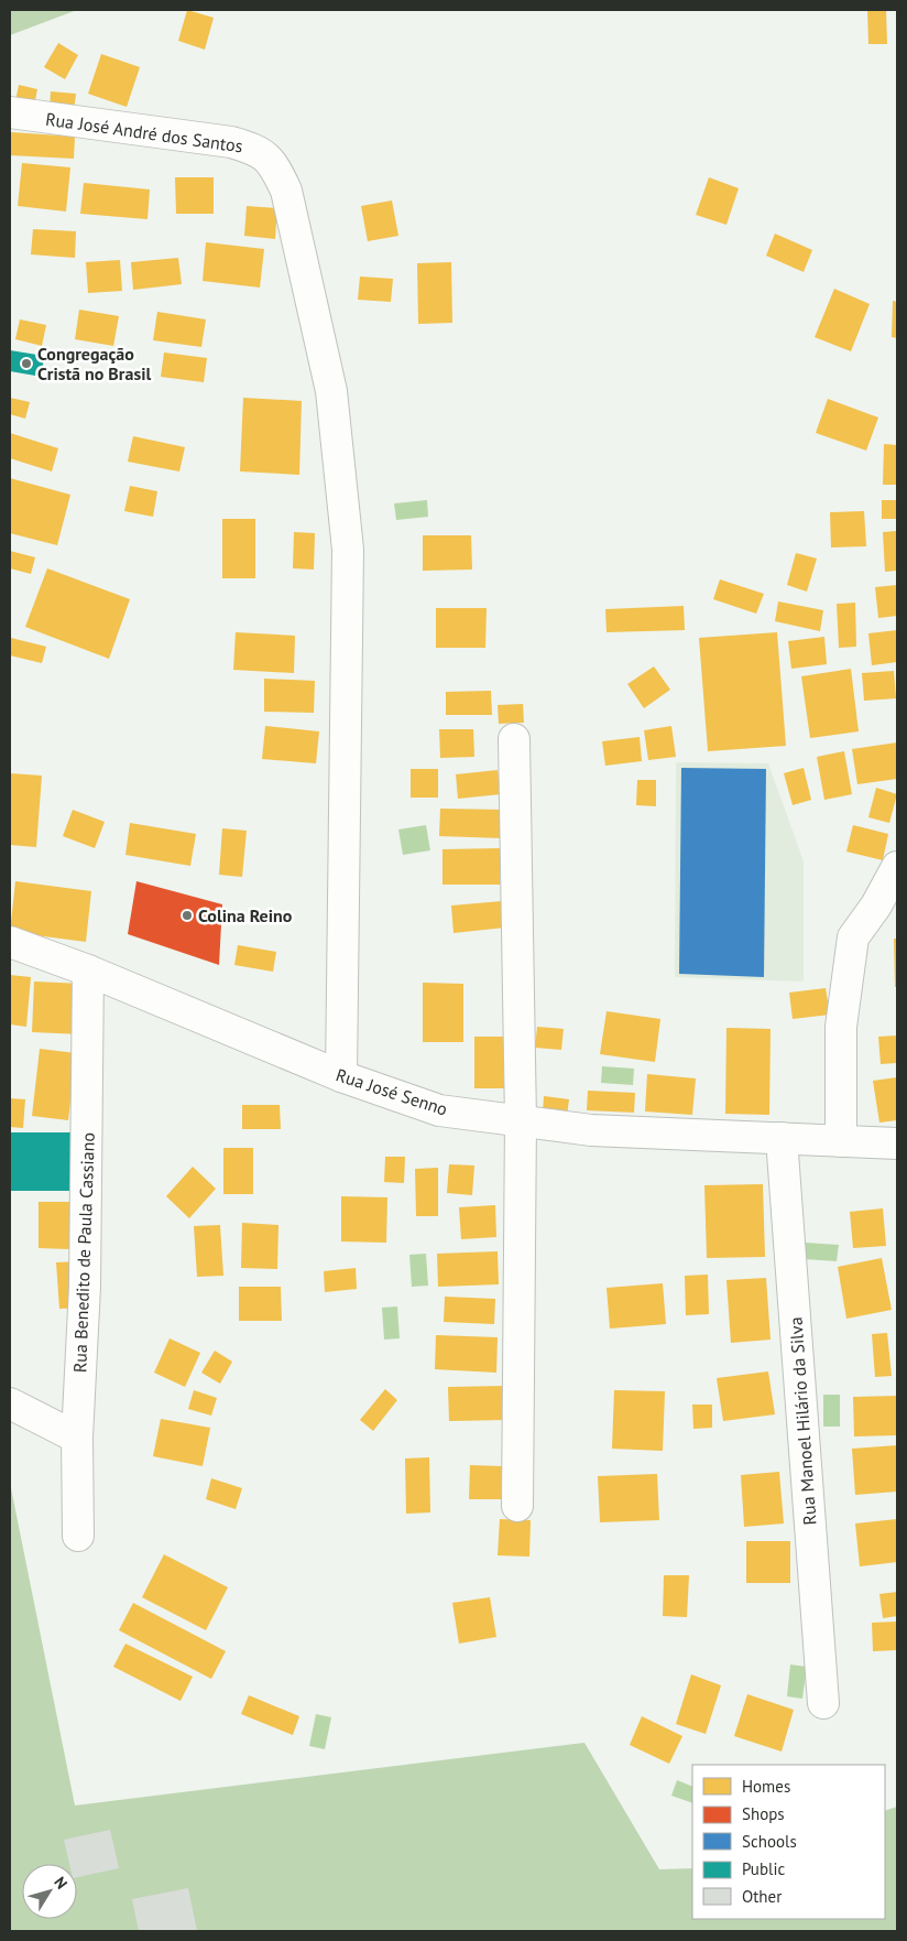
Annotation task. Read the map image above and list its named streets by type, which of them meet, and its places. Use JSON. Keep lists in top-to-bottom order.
{
  "streets": {
    "street": [
      "Rua José André dos Santos",
      "Rua José Senno",
      "Rua Benedito de Paula Cassiano",
      "Rua Manoel Hilário da Silva"
    ]
  },
  "crossings": [
    ["Rua José André dos Santos", "Rua José Senno"],
    ["Rua José Senno", "Rua Benedito de Paula Cassiano"],
    ["Rua José Senno", "Rua Manoel Hilário da Silva"]
  ],
  "places": ["Congregação Cristã no Brasil", "Colina Reino"],
  "legend": [
    "Homes",
    "Shops",
    "Schools",
    "Public",
    "Other"
  ],
  "north": "top right"
}
